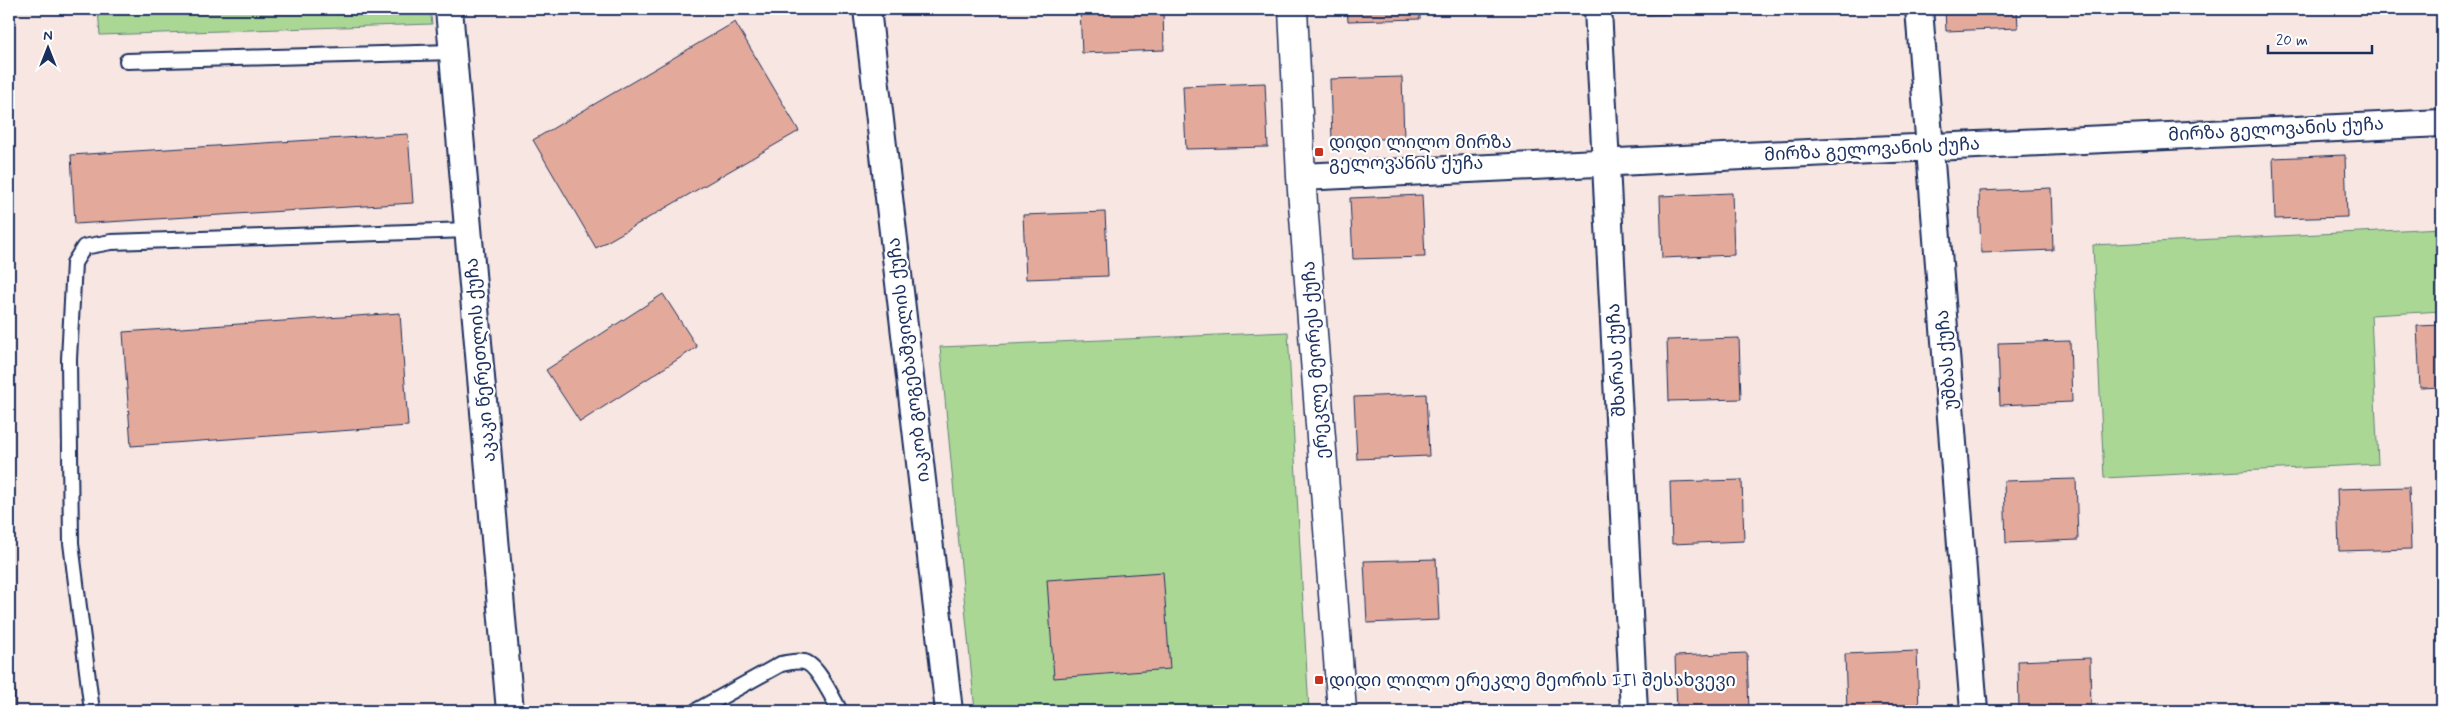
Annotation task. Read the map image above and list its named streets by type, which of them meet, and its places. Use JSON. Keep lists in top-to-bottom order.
{
  "streets": {
    "street": [
      "მირზა გელოვანის ქუჩა",
      "აკაკი წერეთლის ქუჩა",
      "იაკობ გოგებაშვილის ქუჩა",
      "ერეკლე მეორეს ქუჩა",
      "შხარას ქუჩა",
      "უშბას ქუჩა"
    ]
  },
  "crossings": [
    ["მირზა გელოვანის ქუჩა", "ერეკლე მეორეს ქუჩა"],
    ["მირზა გელოვანის ქუჩა", "შხარას ქუჩა"],
    ["მირზა გელოვანის ქუჩა", "უშბას ქუჩა"]
  ],
  "places": {
    "transit": ["დიდი ლილო მირზა გელოვანის ქუჩა", "დიდი ლილო ერეკლე მეორის III შესახვევი"]
  },
  "scale_bar": "20 m",
  "north": "top"
}
